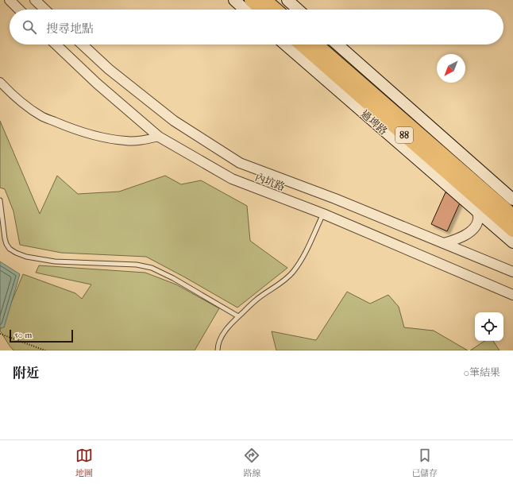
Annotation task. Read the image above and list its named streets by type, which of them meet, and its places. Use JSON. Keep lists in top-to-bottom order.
{
  "streets": {
    "highway": ["88"],
    "main road": ["過埤路"],
    "street": ["內坑路"]
  },
  "scale_bar": "50 m",
  "north": "bottom left",
  "page": {
    "search": "搜尋地點",
    "scale": "50 m",
    "heading": ["附近", "0筆結果"],
    "nav": ["地圖", "路線", "已儲存"]
  }
}
